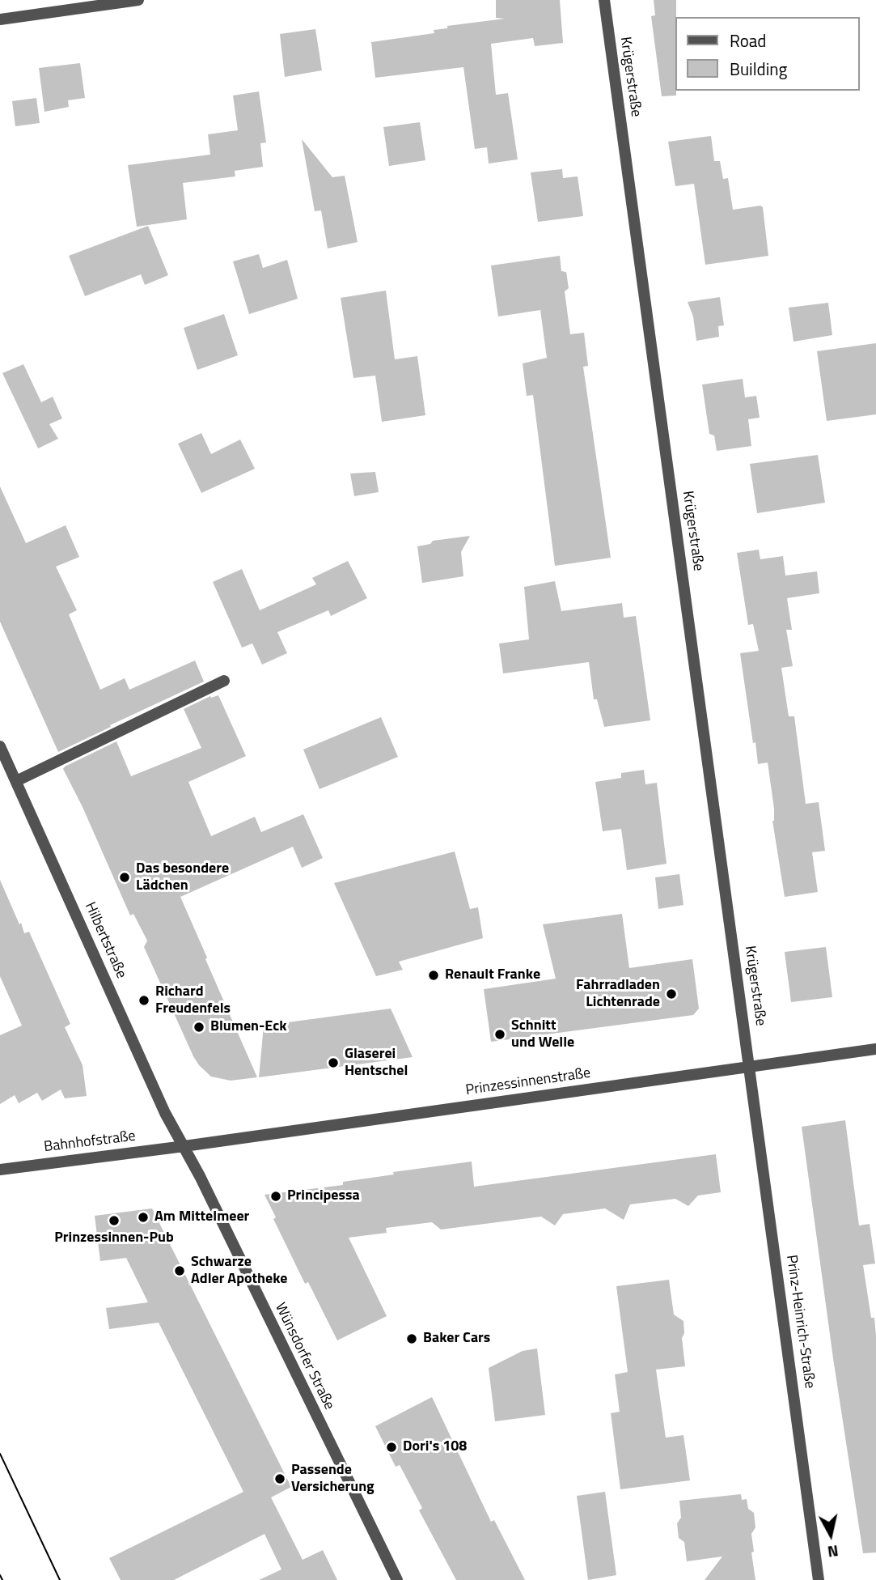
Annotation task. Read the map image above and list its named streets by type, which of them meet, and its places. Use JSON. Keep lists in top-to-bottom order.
{
  "streets": {
    "street": [
      "Krügerstraße",
      "Hilbertstraße",
      "Prinzessinnenstraße",
      "Bahnhofstraße",
      "Prinz-Heinrich-Straße",
      "Wünsdorfer Straße"
    ]
  },
  "crossings": [
    ["Krügerstraße", "Prinzessinnenstraße"],
    ["Krügerstraße", "Prinz-Heinrich-Straße"],
    ["Hilbertstraße", "Prinzessinnenstraße"],
    ["Hilbertstraße", "Bahnhofstraße"],
    ["Hilbertstraße", "Wünsdorfer Straße"],
    ["Prinzessinnenstraße", "Bahnhofstraße"],
    ["Prinzessinnenstraße", "Prinz-Heinrich-Straße"],
    ["Prinzessinnenstraße", "Wünsdorfer Straße"],
    ["Bahnhofstraße", "Wünsdorfer Straße"]
  ],
  "places": [
    "Das besondere Lädchen",
    "Renault Franke",
    "Fahrradladen Lichtenrade",
    "Richard Freudenfels",
    "Blumen-Eck",
    "Schnitt und Welle",
    "Glaserei Hentschel",
    "Principessa",
    "Am Mittelmeer",
    "Prinzessinnen-Pub",
    "Schwarze Adler Apotheke",
    "Baker Cars",
    "Dori's 108",
    "Passende Versicherung"
  ],
  "legend": ["Road", "Building"],
  "north": "bottom"
}
